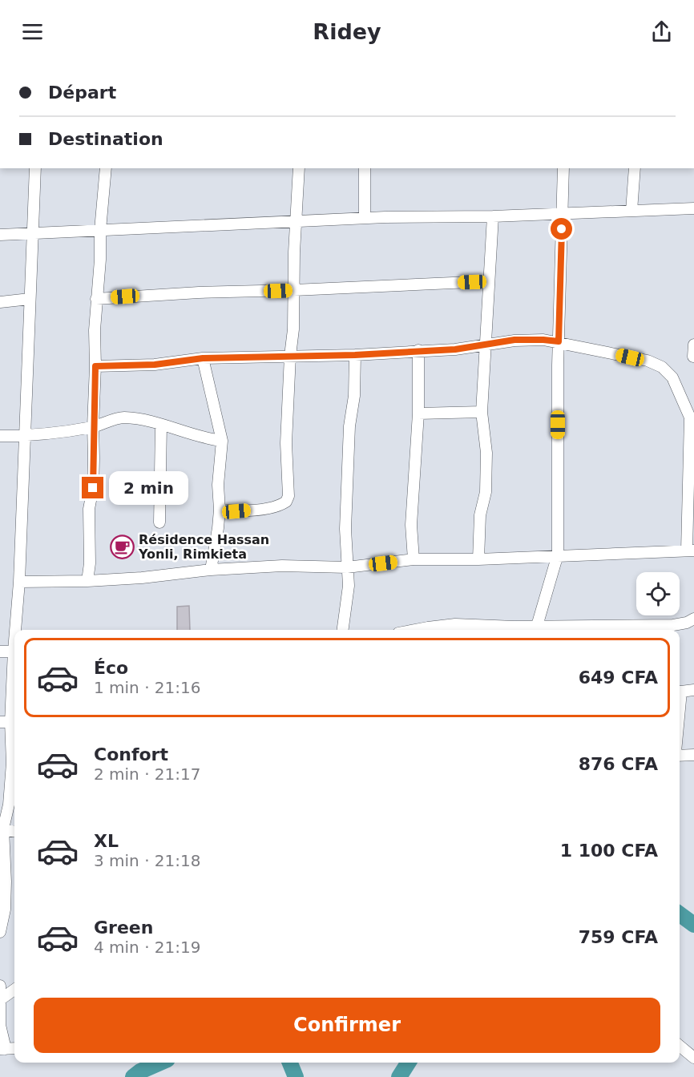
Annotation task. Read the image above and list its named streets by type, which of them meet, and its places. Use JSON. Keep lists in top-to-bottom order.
{
  "places": {
    "cafe": ["Résidence Hassan Yonli, Rimkieta"]
  },
  "page": {
    "header": "Ridey",
    "banner": ["Départ", "Destination"],
    "bubble": "2 min",
    "list": [
      {
        "name": "Éco",
        "note": "1 min · 21:16",
        "value": "649 CFA"
      },
      {
        "name": "Confort",
        "note": "2 min · 21:17",
        "value": "876 CFA"
      },
      {
        "name": "XL",
        "note": "3 min · 21:18",
        "value": "1 100 CFA"
      },
      {
        "name": "Green",
        "note": "4 min · 21:19",
        "value": "759 CFA"
      }
    ],
    "buttons": "Confirmer"
  }
}
